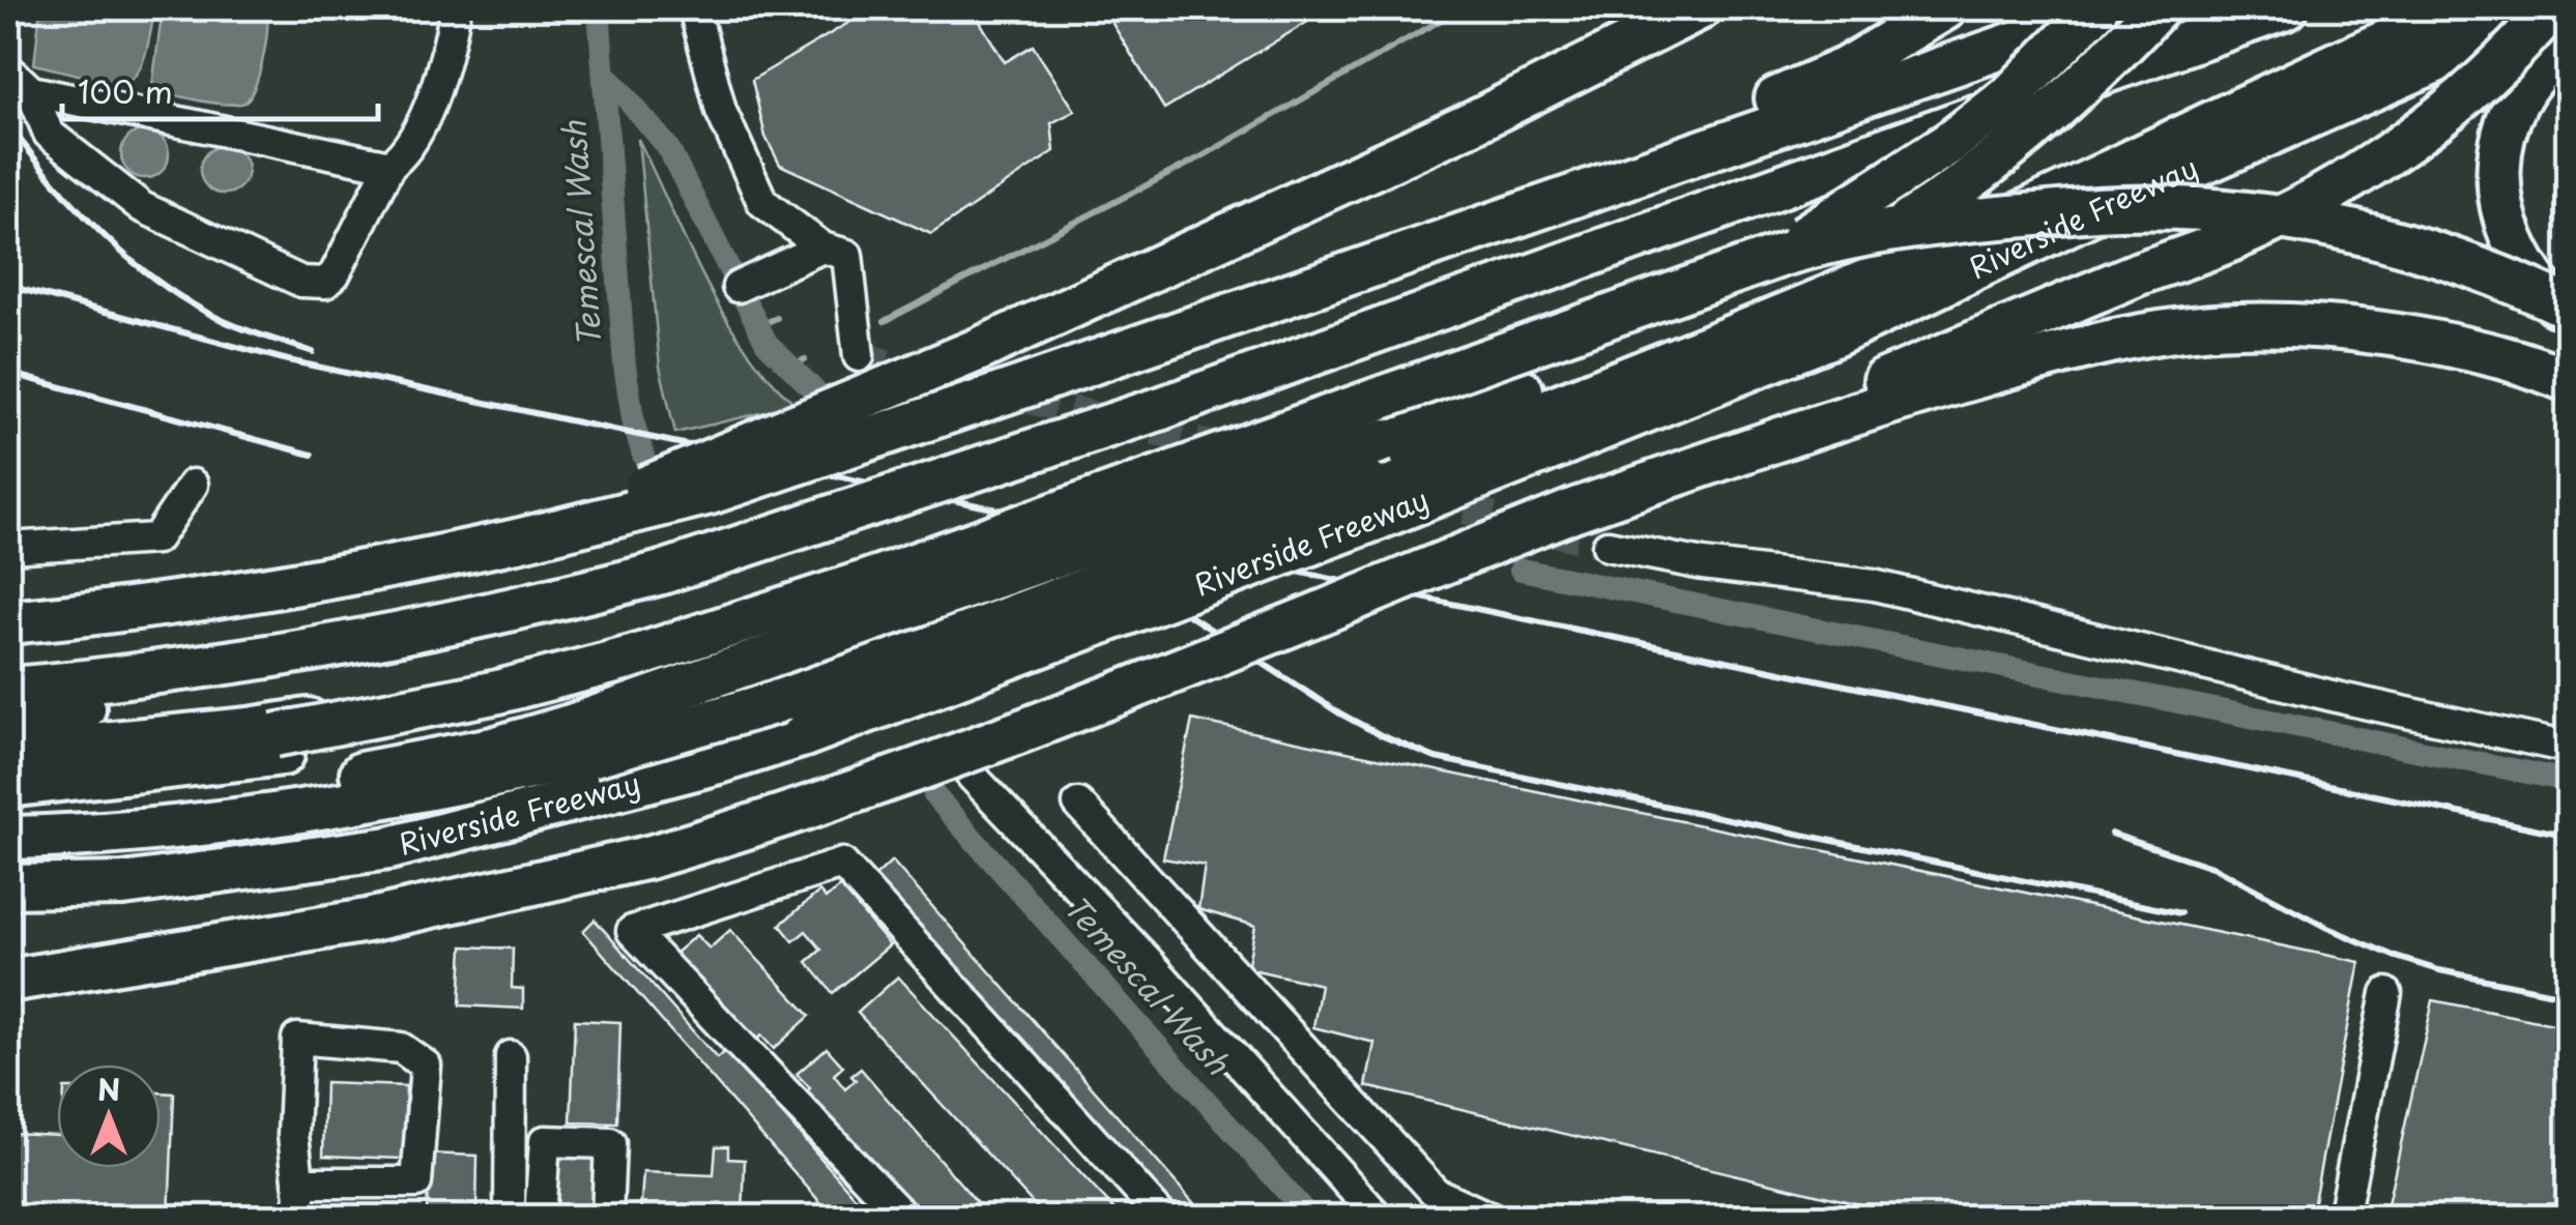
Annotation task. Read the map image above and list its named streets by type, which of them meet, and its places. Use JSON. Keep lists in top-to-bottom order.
{
  "streets": {
    "highway": ["Riverside Freeway"]
  },
  "water": ["Temescal Wash"],
  "scale_bar": "100 m",
  "north": "top"
}
